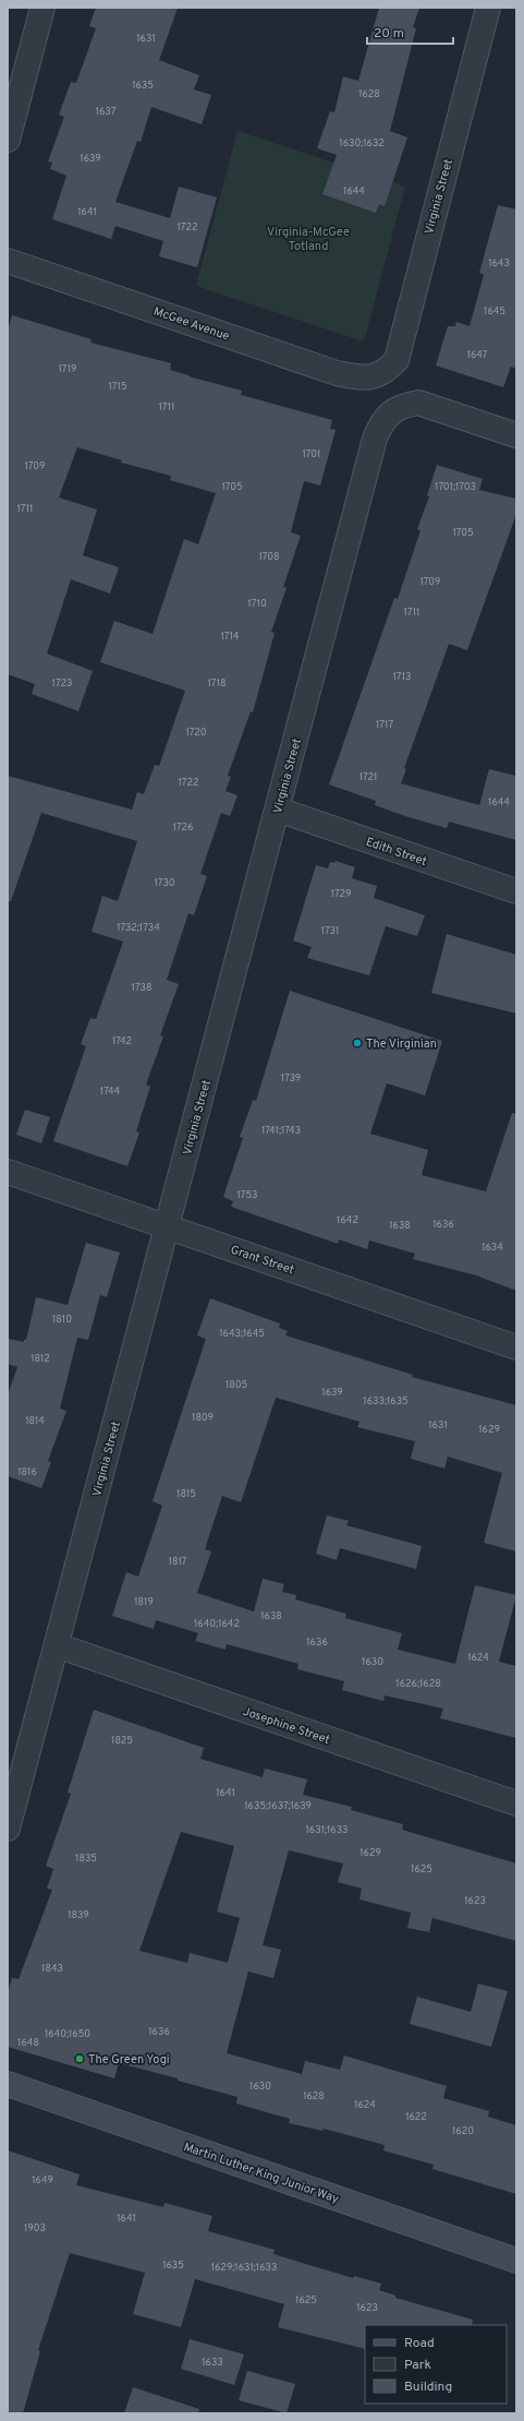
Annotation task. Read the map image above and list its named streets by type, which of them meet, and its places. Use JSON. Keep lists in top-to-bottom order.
{
  "streets": {
    "street": [
      "Virginia Street",
      "McGee Avenue",
      "Edith Street",
      "Grant Street",
      "Josephine Street",
      "Martin Luther King Junior Way"
    ]
  },
  "crossings": [
    ["Virginia Street", "McGee Avenue"],
    ["Virginia Street", "Edith Street"],
    ["Virginia Street", "Grant Street"],
    ["Virginia Street", "Josephine Street"]
  ],
  "parks": ["Virginia-McGee Totland"],
  "places": ["The Virginian", "The Green Yogi"],
  "house_numbers": [
    "1631",
    "1635",
    "1628",
    "1637",
    "1630;1632",
    "1639",
    "1644",
    "1641",
    "1722",
    "1643",
    "1645",
    "1647",
    "1719",
    "1715",
    "1711",
    "1701",
    "1709",
    "1705",
    "1701;1703",
    "1711",
    "1705",
    "1708",
    "1709",
    "1710",
    "1711",
    "1714",
    "1713",
    "1723",
    "1718",
    "1717",
    "1720",
    "1721",
    "1722",
    "1644",
    "1726",
    "1730",
    "1729",
    "1732;1734",
    "1731",
    "1738",
    "1742",
    "1739",
    "1744",
    "1741;1743",
    "1753",
    "1642",
    "1636",
    "1638",
    "1634",
    "1810",
    "1643;1645",
    "1812",
    "1805",
    "1639",
    "1633;1635",
    "1809",
    "1814",
    "1631",
    "1629",
    "1816",
    "1815",
    "1817",
    "1819",
    "1638",
    "1640;1642",
    "1636",
    "1624",
    "1630",
    "1626;1628",
    "1825",
    "1641",
    "1635;1637;1639",
    "1631;1633",
    "1629",
    "1835",
    "1625",
    "1623",
    "1839",
    "1843",
    "1636",
    "1640;1650",
    "1648",
    "1630",
    "1628",
    "1624",
    "1622",
    "1620",
    "1649",
    "1641",
    "1903",
    "1635",
    "1629;1631;1633",
    "1625",
    "1623",
    "1633"
  ],
  "legend": ["Road", "Park", "Building"],
  "scale_bar": "20 m"
}
